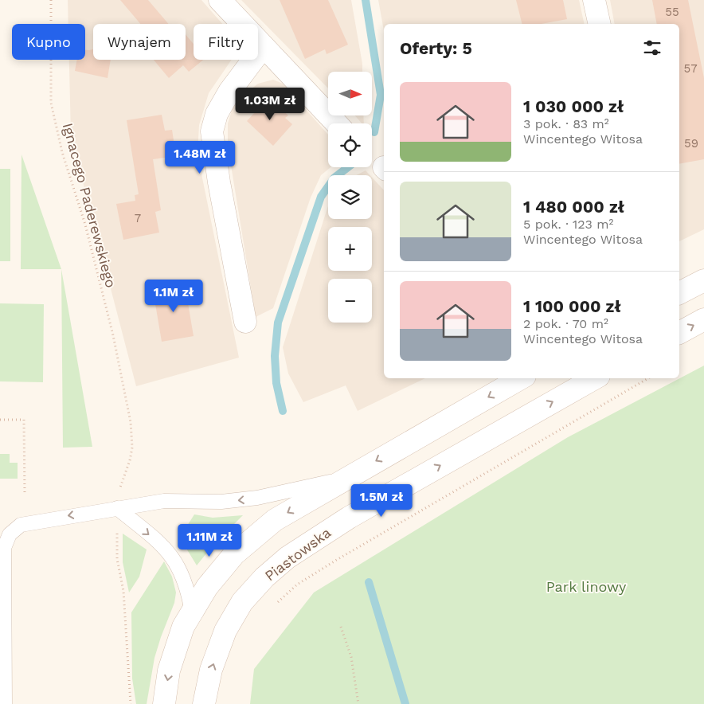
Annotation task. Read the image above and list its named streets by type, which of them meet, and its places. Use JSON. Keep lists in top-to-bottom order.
{
  "streets": {
    "main road": ["Piastowska"],
    "path": ["Ignacego Paderewskiego"]
  },
  "parks": ["Park linowy"],
  "house_numbers": [
    "55",
    "57",
    "59",
    "7"
  ],
  "north": "right",
  "page": {
    "chip": ["Kupno", "Wynajem", "Filtry"],
    "heading": "Oferty: 5",
    "map_buttons": ["+", "−"],
    "list": [
      {
        "name": "1 030 000 zł",
        "note": "3 pok. · 83 m² · Wincentego Witosa"
      },
      {
        "name": "1 480 000 zł",
        "note": "5 pok. · 123 m² · Wincentego Witosa"
      },
      {
        "name": "1 100 000 zł",
        "note": "2 pok. · 70 m² · Wincentego Witosa"
      }
    ],
    "price": [
      "1.03M zł",
      "1.48M zł",
      "1.1M zł",
      "1.5M zł",
      "1.11M zł"
    ]
  }
}
